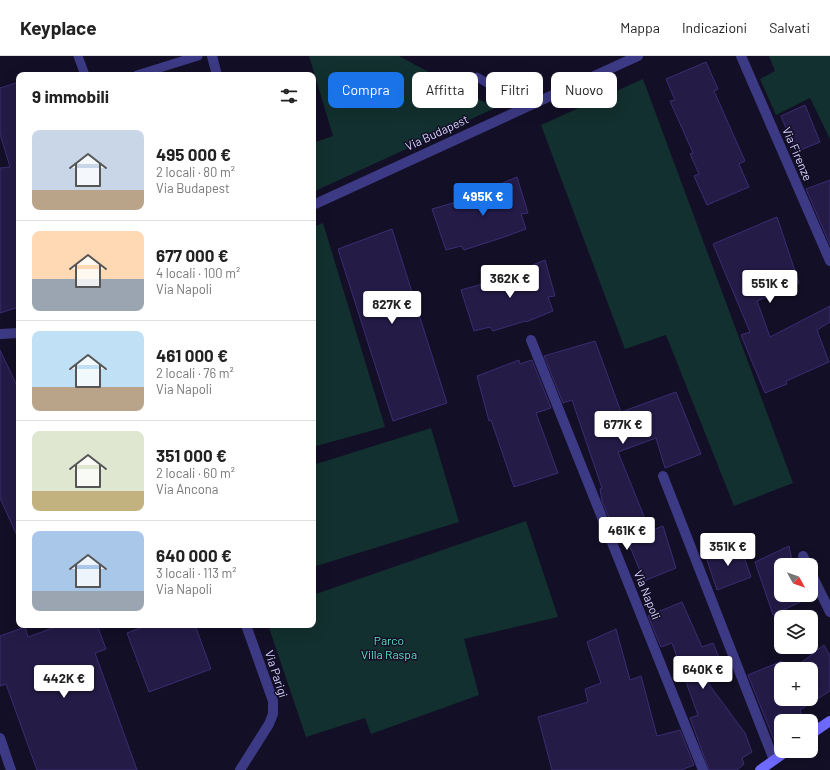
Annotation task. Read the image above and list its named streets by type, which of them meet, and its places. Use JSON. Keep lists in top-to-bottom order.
{
  "streets": {
    "street": [
      "Via Budapest",
      "Via Firenze",
      "Via Napoli",
      "Via Parigi"
    ]
  },
  "parks": ["Parco Villa Raspa"],
  "north": "bottom right",
  "page": {
    "header": "Keyplace",
    "nav": ["Mappa", "Indicazioni", "Salvati"],
    "chip": [
      "Compra",
      "Affitta",
      "Filtri",
      "Nuovo"
    ],
    "heading": "9 immobili",
    "list": [
      {
        "name": "495 000 €",
        "note": "2 locali · 80 m² · Via Budapest"
      },
      {
        "name": "677 000 €",
        "note": "4 locali · 100 m² · Via Napoli"
      },
      {
        "name": "461 000 €",
        "note": "2 locali · 76 m² · Via Napoli"
      },
      {
        "name": "351 000 €",
        "note": "2 locali · 60 m² · Via Ancona"
      },
      {
        "name": "640 000 €",
        "note": "3 locali · 113 m² · Via Napoli"
      }
    ],
    "price": [
      "495K €",
      "362K €",
      "551K €",
      "827K €",
      "677K €",
      "461K €",
      "351K €",
      "640K €",
      "442K €"
    ],
    "map_buttons": ["+", "−"]
  }
}
